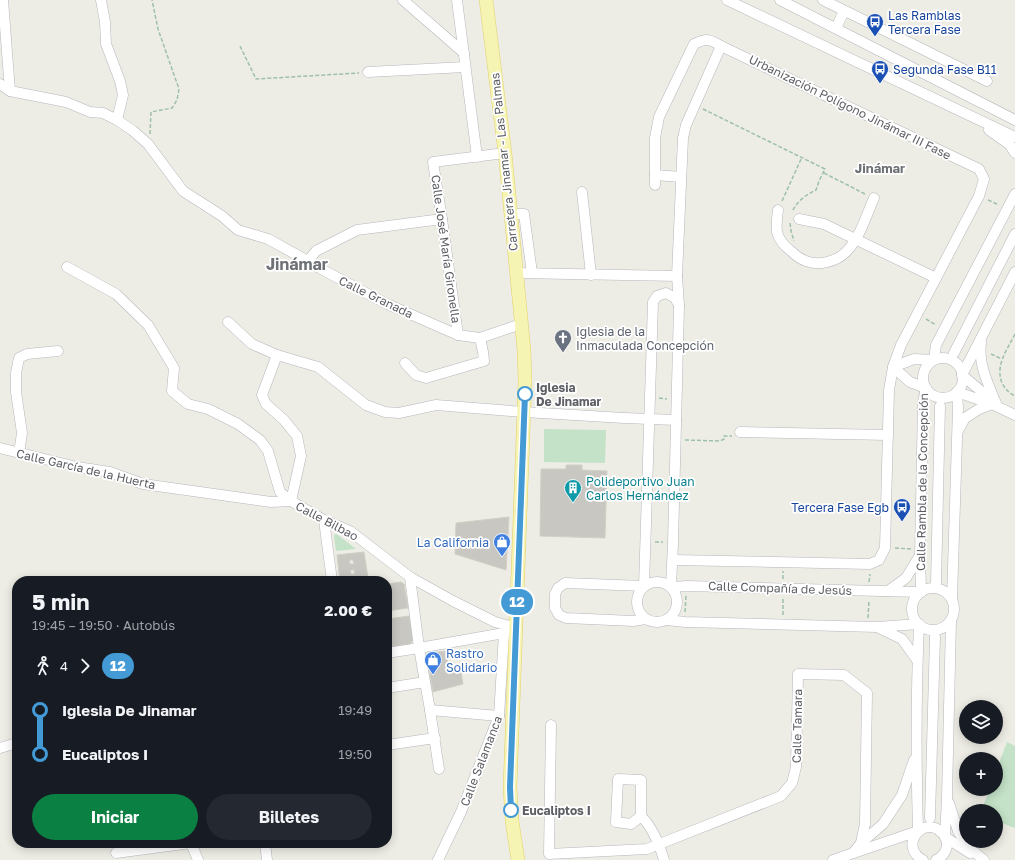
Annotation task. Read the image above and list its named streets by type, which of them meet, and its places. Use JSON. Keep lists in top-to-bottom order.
{
  "streets": {
    "main road": ["Carretera Jinamar - Las Palmas"],
    "street": [
      "Urbanización Polígono Jinámar III Fase",
      "Calle José María Gironella",
      "Calle Granada",
      "Calle García de la Huerta",
      "Calle Rambla de la Concepción",
      "Calle Bilbao",
      "Calle Compañía de Jesús",
      "Calle Tamara",
      "Calle Salamanca"
    ]
  },
  "crossings": [
    ["Carretera Jinamar - Las Palmas", "Calle Granada"],
    ["Carretera Jinamar - Las Palmas", "Calle Bilbao"],
    ["Calle José María Gironella", "Calle Granada"],
    ["Calle García de la Huerta", "Calle Bilbao"],
    ["Calle Rambla de la Concepción", "Calle Compañía de Jesús"]
  ],
  "districts": ["Jinámar", "Jinámar"],
  "places": {
    "bus stop": ["Las Ramblas Tercera Fase", "Segunda Fase B11", "Tercera Fase Egb"],
    "church": ["Iglesia de la Inmaculada Concepción"],
    "other": ["Iglesia De Jinamar", "Eucaliptos I"],
    "building": ["Polideportivo Juan Carlos Hernández"],
    "shop": ["La California", "Rastro Solidario"]
  },
  "lines": ["bus line 12"],
  "page": {
    "on_map": "12",
    "heading": ["5 min", "19:45 – 19:50 · Autobús", "2.00 €"],
    "legs": ["4", "12"],
    "list": [
      {
        "name": "Iglesia De Jinamar",
        "value": "19:49"
      },
      {
        "name": "Eucaliptos I",
        "value": "19:50"
      }
    ],
    "map_buttons": ["+", "−"],
    "buttons": ["Iniciar", "Billetes"]
  }
}
